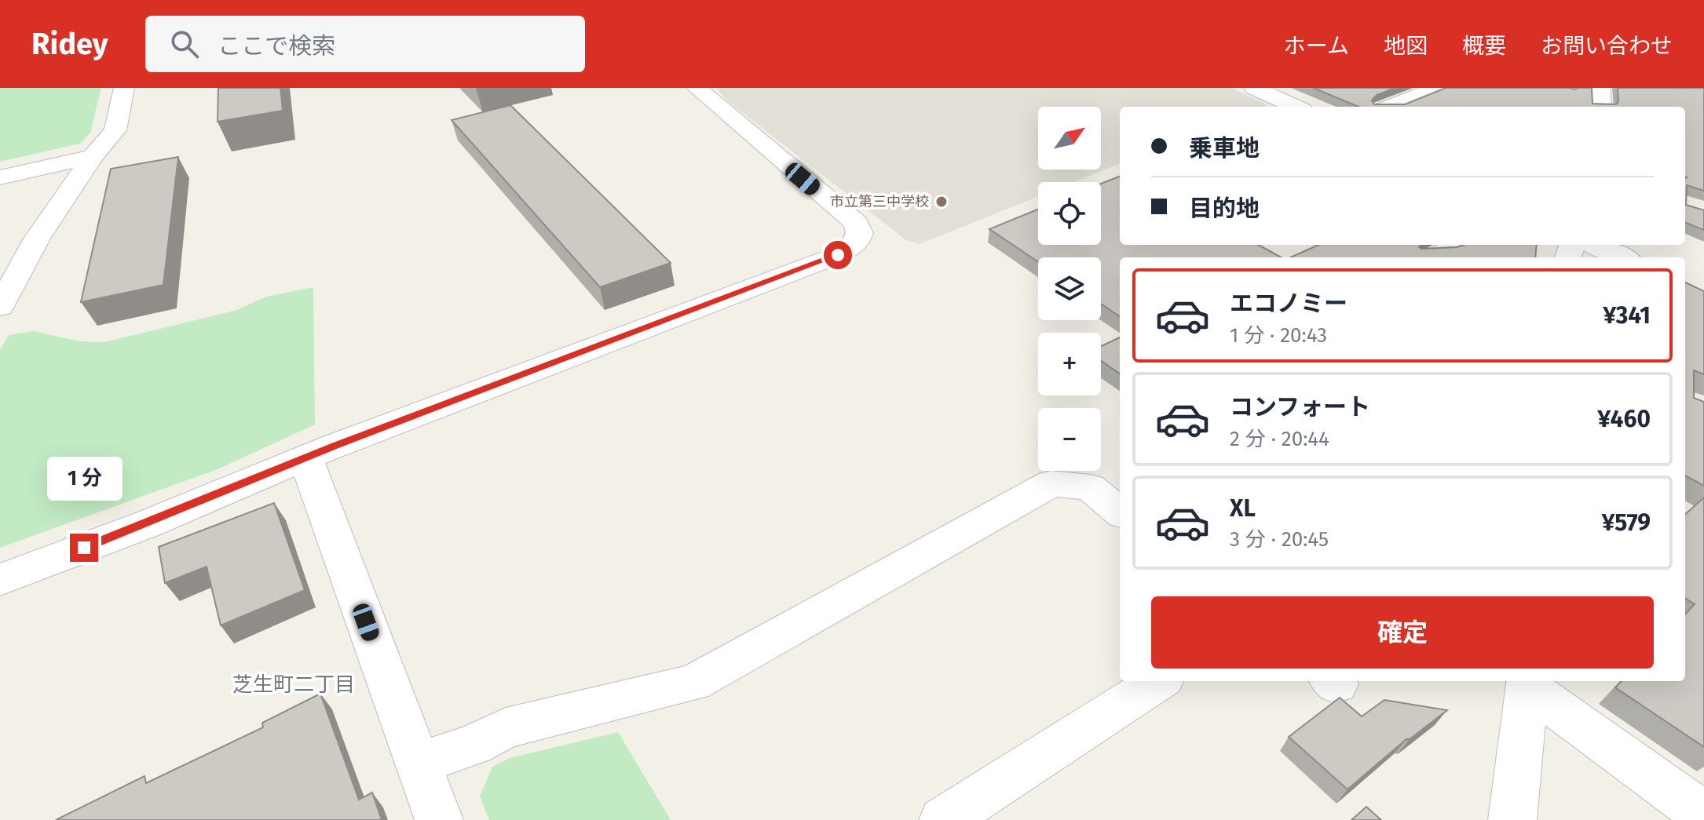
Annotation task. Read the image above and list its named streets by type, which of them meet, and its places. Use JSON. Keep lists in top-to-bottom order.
{
  "districts": ["芝生町二丁目"],
  "places": ["市立第三中学校"],
  "north": "top right",
  "page": {
    "header": "Ridey",
    "search": "ここで検索",
    "nav": [
      "ホーム",
      "地図",
      "概要",
      "お問い合わせ"
    ],
    "map_buttons": ["+", "−"],
    "banner": ["乗車地", "目的地"],
    "list": [
      {
        "name": "エコノミー",
        "note": "1 分 · 20:43",
        "value": "¥341"
      },
      {
        "name": "コンフォート",
        "note": "2 分 · 20:44",
        "value": "¥460"
      },
      {
        "name": "XL",
        "note": "3 分 · 20:45",
        "value": "¥579"
      }
    ],
    "bubble": "1 分",
    "buttons": "確定"
  }
}
